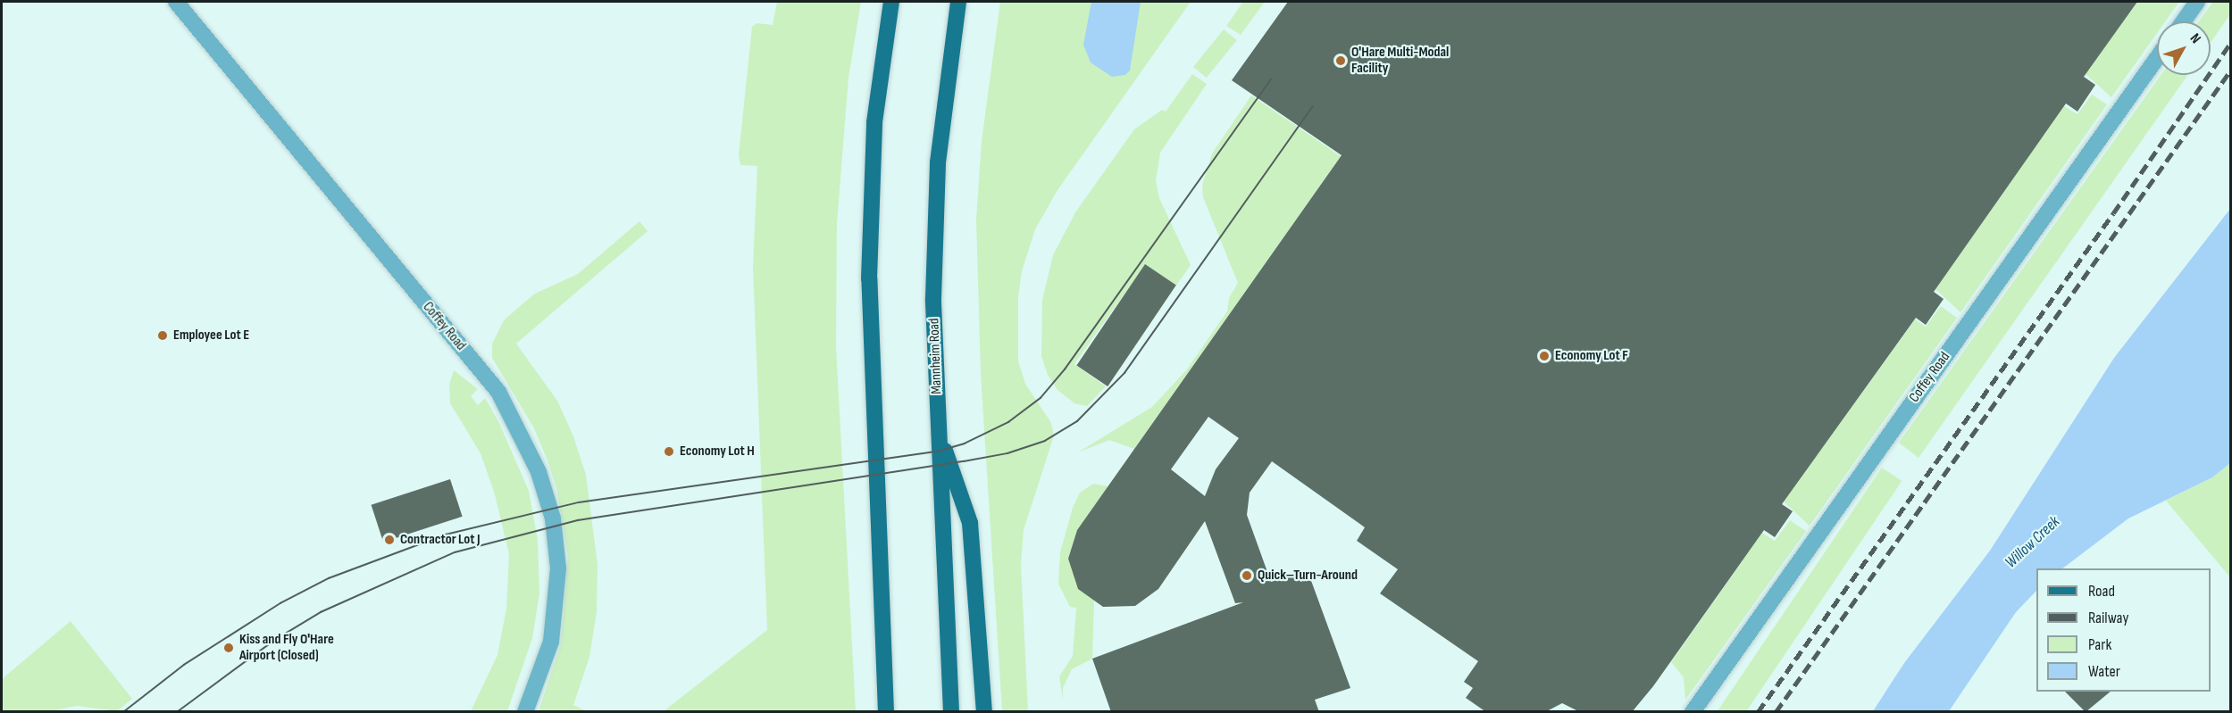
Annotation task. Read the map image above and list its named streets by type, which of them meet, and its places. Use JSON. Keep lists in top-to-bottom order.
{
  "streets": {
    "main road": ["Mannheim Road"],
    "street": ["Coffey Road"]
  },
  "water": ["Willow Creek"],
  "places": [
    "O'Hare Multi-Modal Facility",
    "Employee Lot E",
    "Economy Lot F",
    "Economy Lot H",
    "Contractor Lot J",
    "Quick–Turn-Around",
    "Kiss and Fly O'Hare Airport (Closed)"
  ],
  "legend": [
    "Road",
    "Railway",
    "Park",
    "Water"
  ],
  "north": "top right"
}
